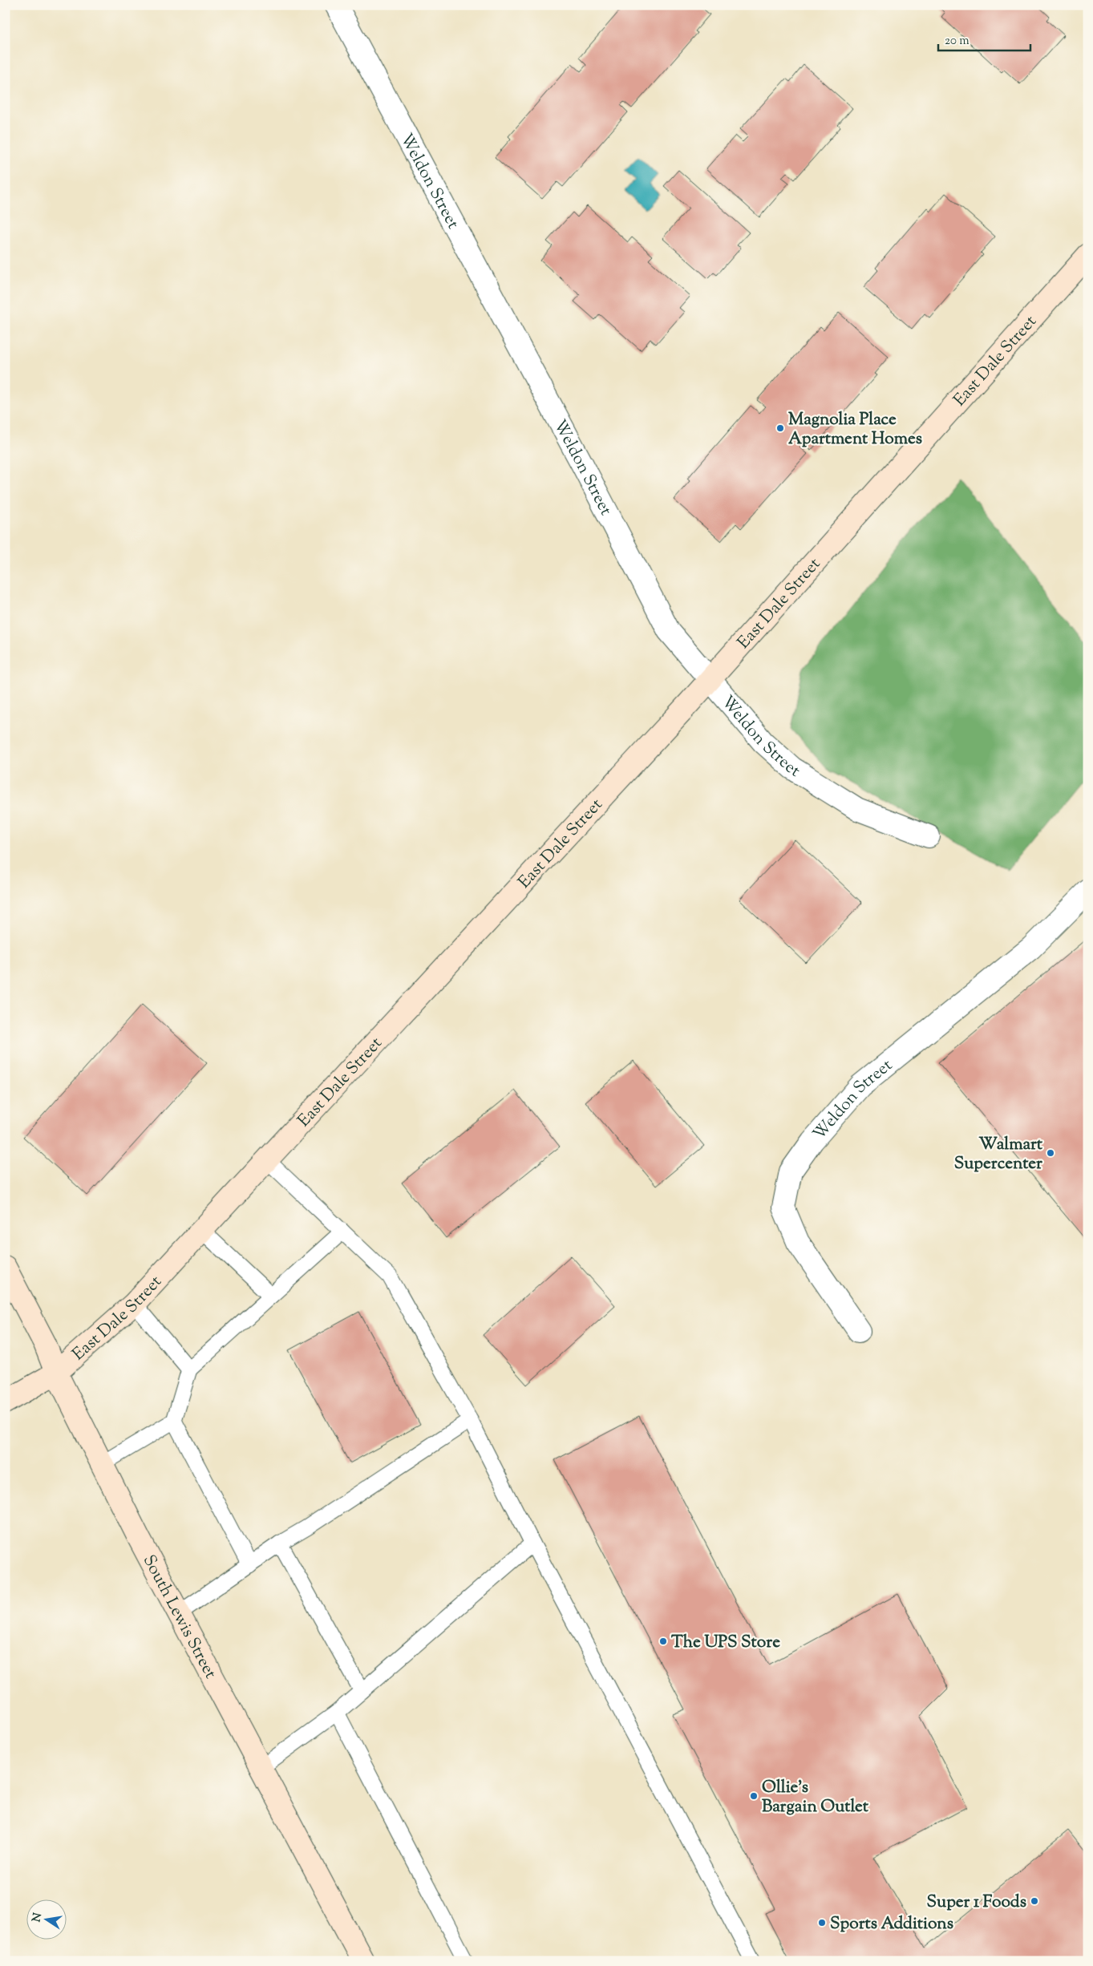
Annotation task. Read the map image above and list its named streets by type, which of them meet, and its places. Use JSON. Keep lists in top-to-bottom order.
{
  "streets": {
    "street": ["Weldon Street", "East Dale Street", "South Lewis Street"]
  },
  "crossings": [
    ["Weldon Street", "East Dale Street"],
    ["East Dale Street", "South Lewis Street"]
  ],
  "places": [
    "Magnolia Place Apartment Homes",
    "Walmart Supercenter",
    "The UPS Store",
    "Ollie's Bargain Outlet",
    "Super 1 Foods",
    "Sports Additions"
  ],
  "scale_bar": "20 m",
  "north": "left"
}
